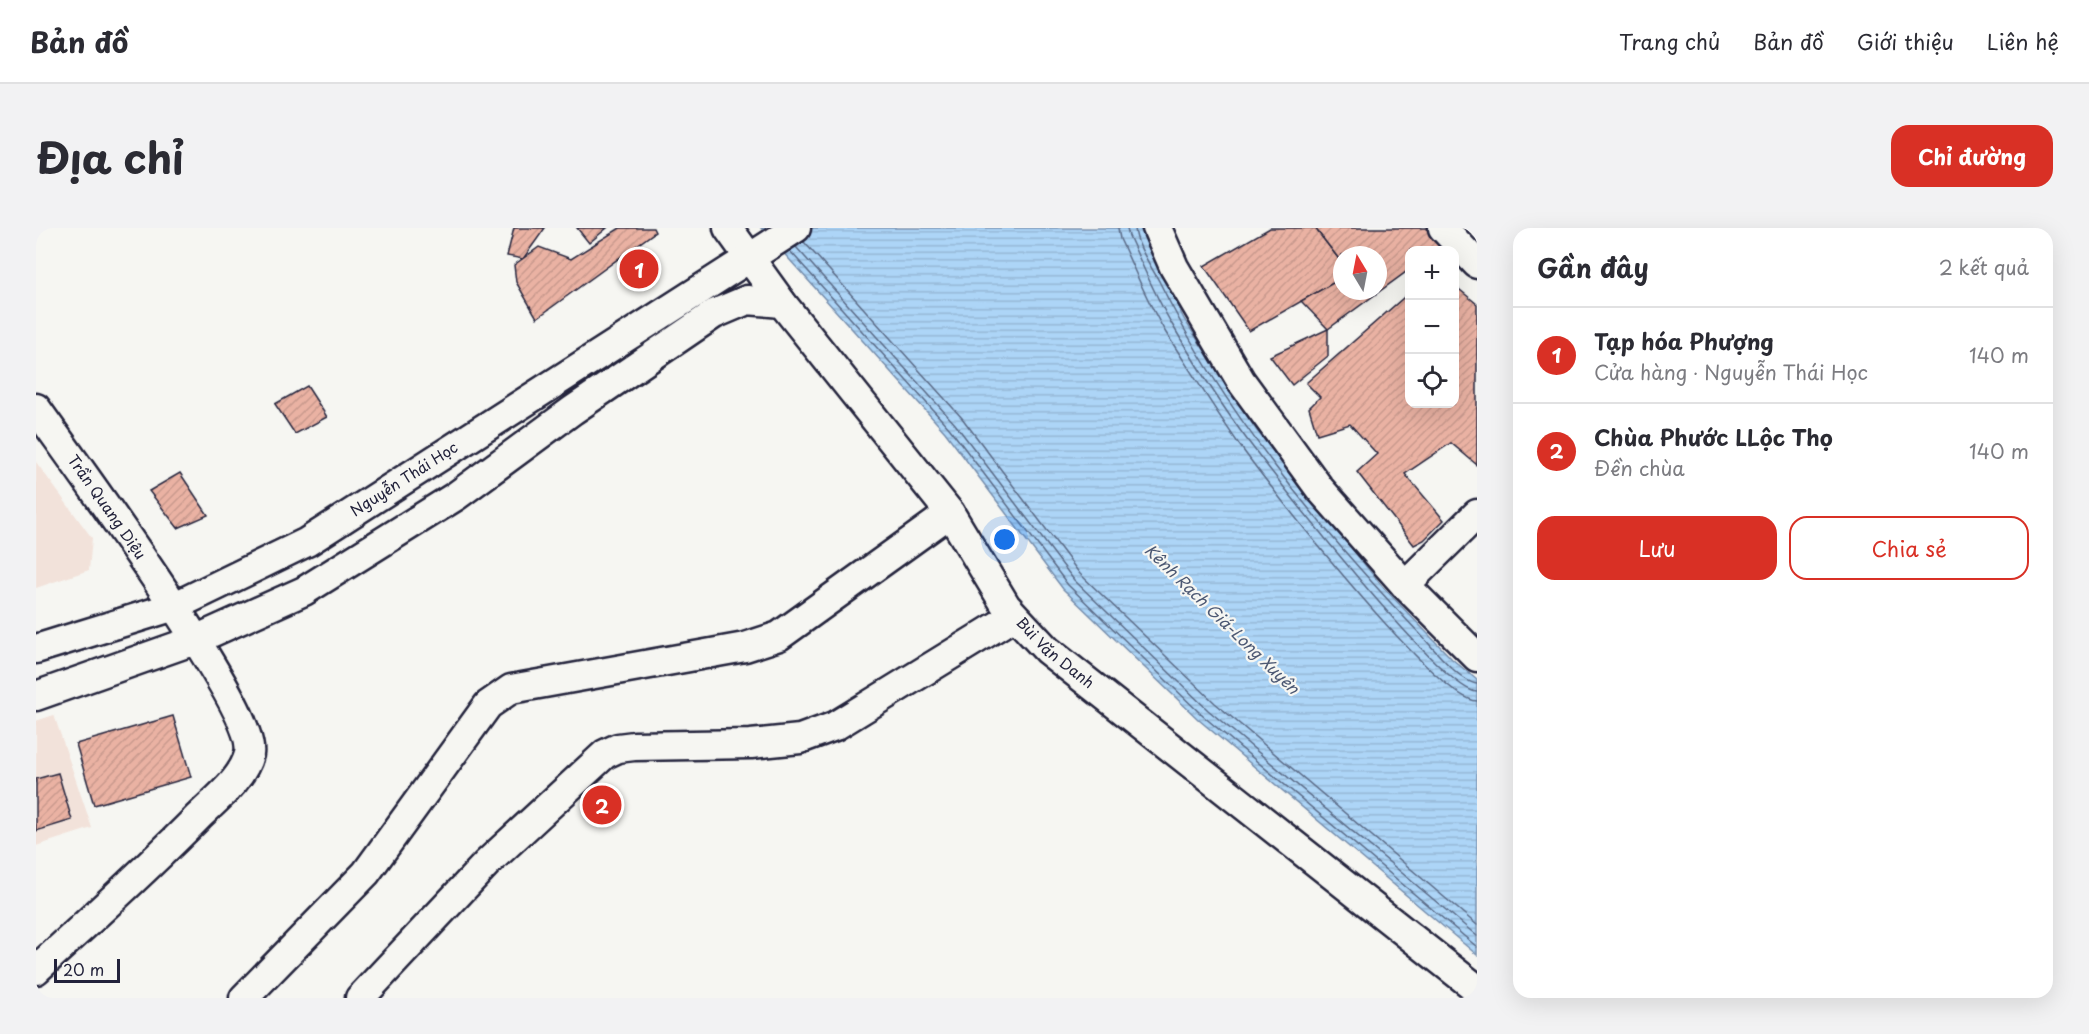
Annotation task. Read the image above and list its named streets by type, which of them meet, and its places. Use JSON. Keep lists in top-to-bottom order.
{
  "streets": {
    "street": ["Nguyễn Thái Học", "Trần Quang Diệu", "Bùi Văn Danh"]
  },
  "crossings": [
    ["Nguyễn Thái Học", "Trần Quang Diệu"],
    ["Nguyễn Thái Học", "Bùi Văn Danh"]
  ],
  "water": ["Kênh Rạch Giá-Long Xuyên"],
  "scale_bar": "20 m",
  "north": "top",
  "page": {
    "header": "Bản đồ",
    "nav": [
      "Trang chủ",
      "Bản đồ",
      "Giới thiệu",
      "Liên hệ"
    ],
    "title": "Địa chỉ",
    "buttons": [
      "Chỉ đường",
      ["Lưu", "Chia sẻ"]
    ],
    "heading": ["Gần đây", "2 kết quả"],
    "map_buttons": ["+", "−"],
    "pins": ["1", "2"],
    "list": [
      {
        "mark": "1",
        "name": "Tạp hóa Phượng",
        "note": "Cửa hàng · Nguyễn Thái Học",
        "value": "140 m"
      },
      {
        "mark": "2",
        "name": "Chùa Phước LLộc Thọ",
        "note": "Đền chùa",
        "value": "140 m"
      }
    ],
    "scale": "20 m"
  }
}
